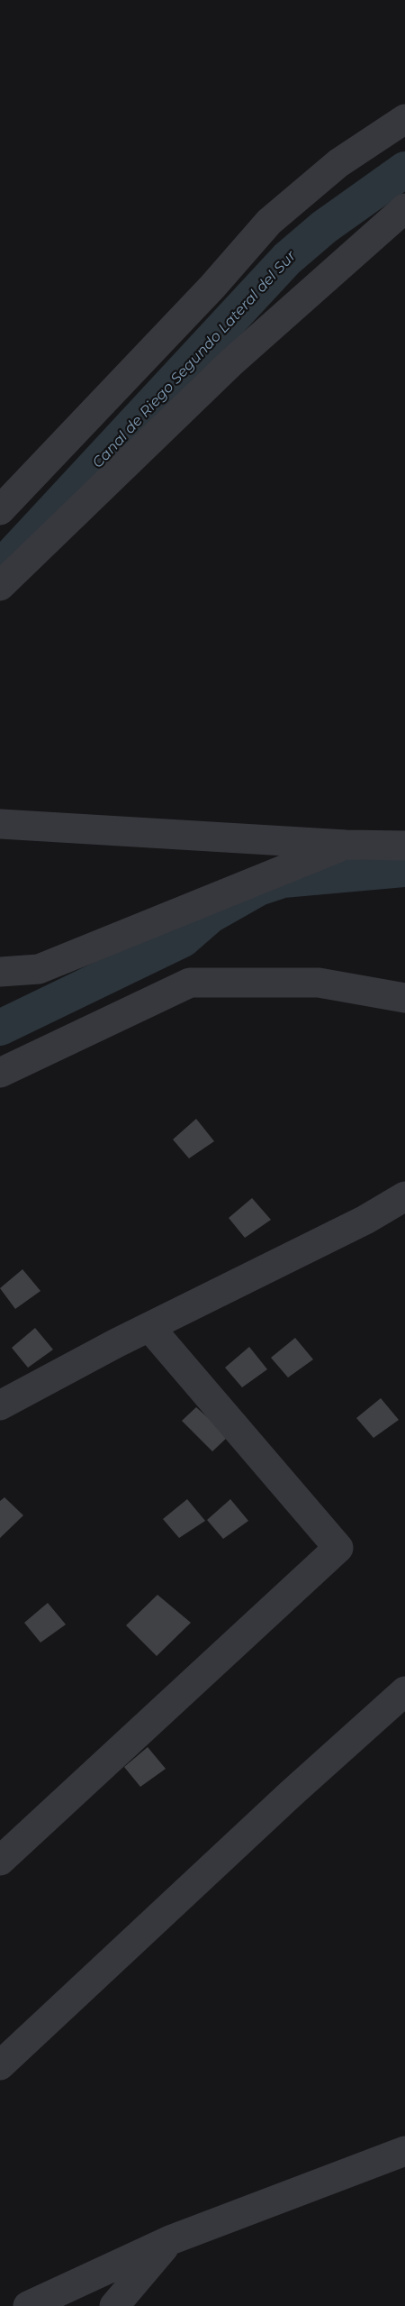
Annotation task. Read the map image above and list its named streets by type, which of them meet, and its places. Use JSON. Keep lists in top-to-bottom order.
{
  "water": ["Canal de Riego Segundo Lateral del Sur"]
}
